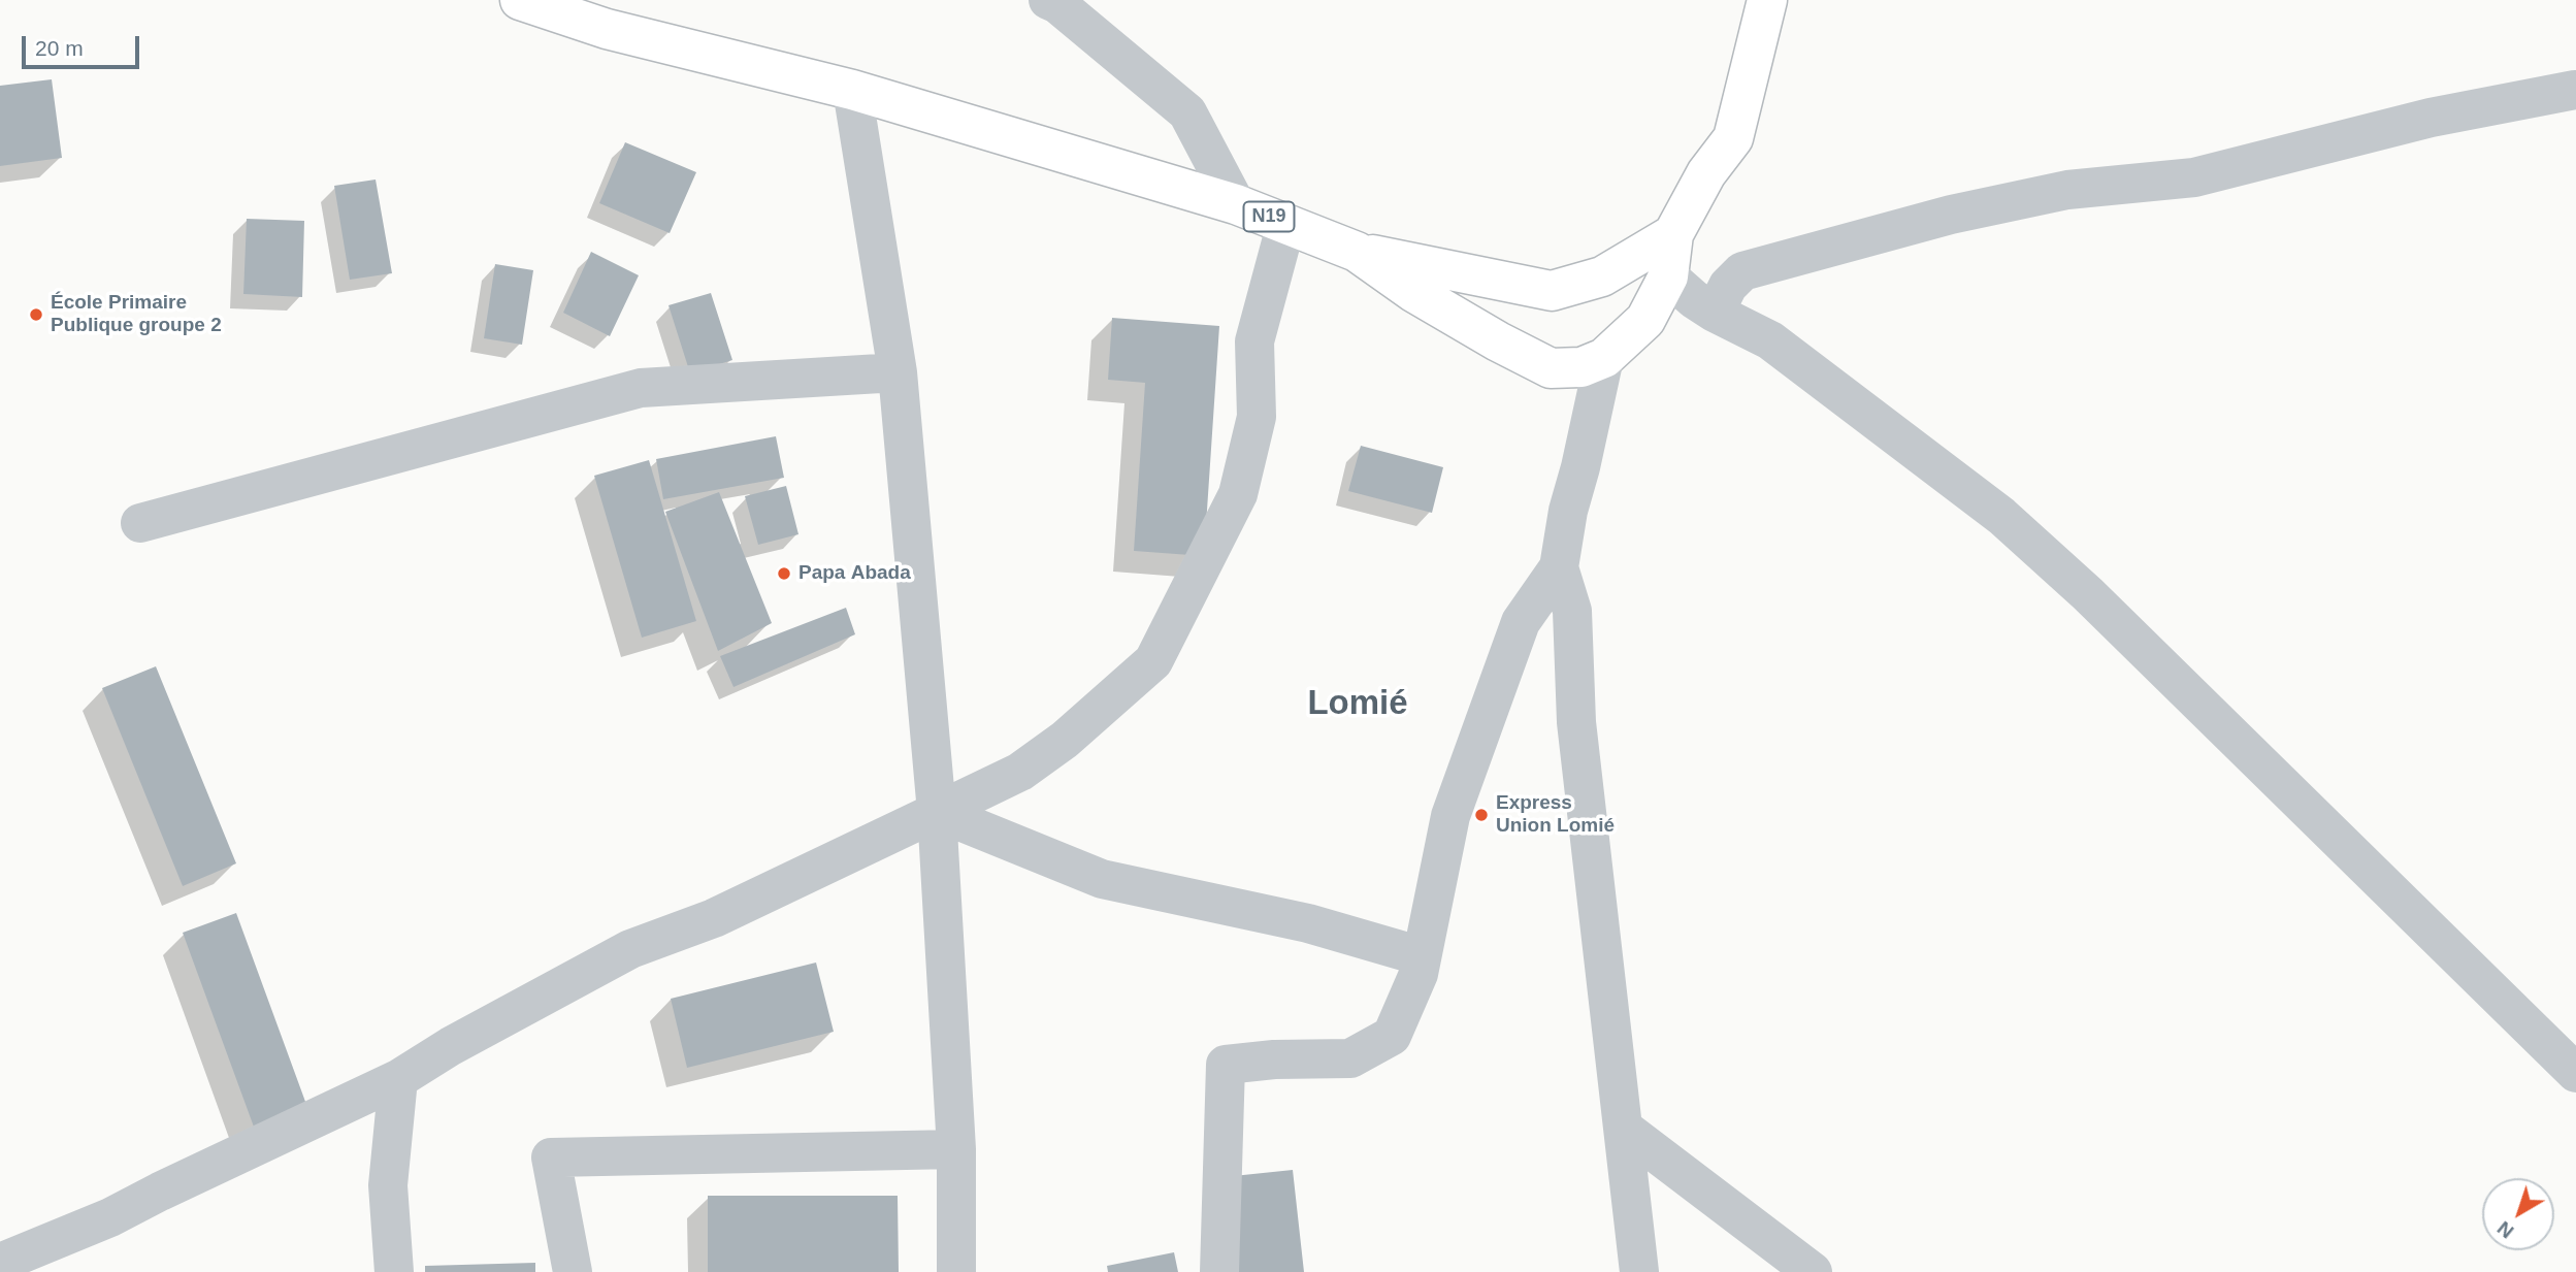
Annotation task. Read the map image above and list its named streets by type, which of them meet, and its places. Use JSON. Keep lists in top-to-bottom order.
{
  "streets": {
    "highway": ["N19"]
  },
  "districts": ["Lomié"],
  "places": ["École Primaire Publique groupe 2", "Papa Abada", "Express Union Lomié"],
  "scale_bar": "20 m",
  "north": "bottom left"
}
